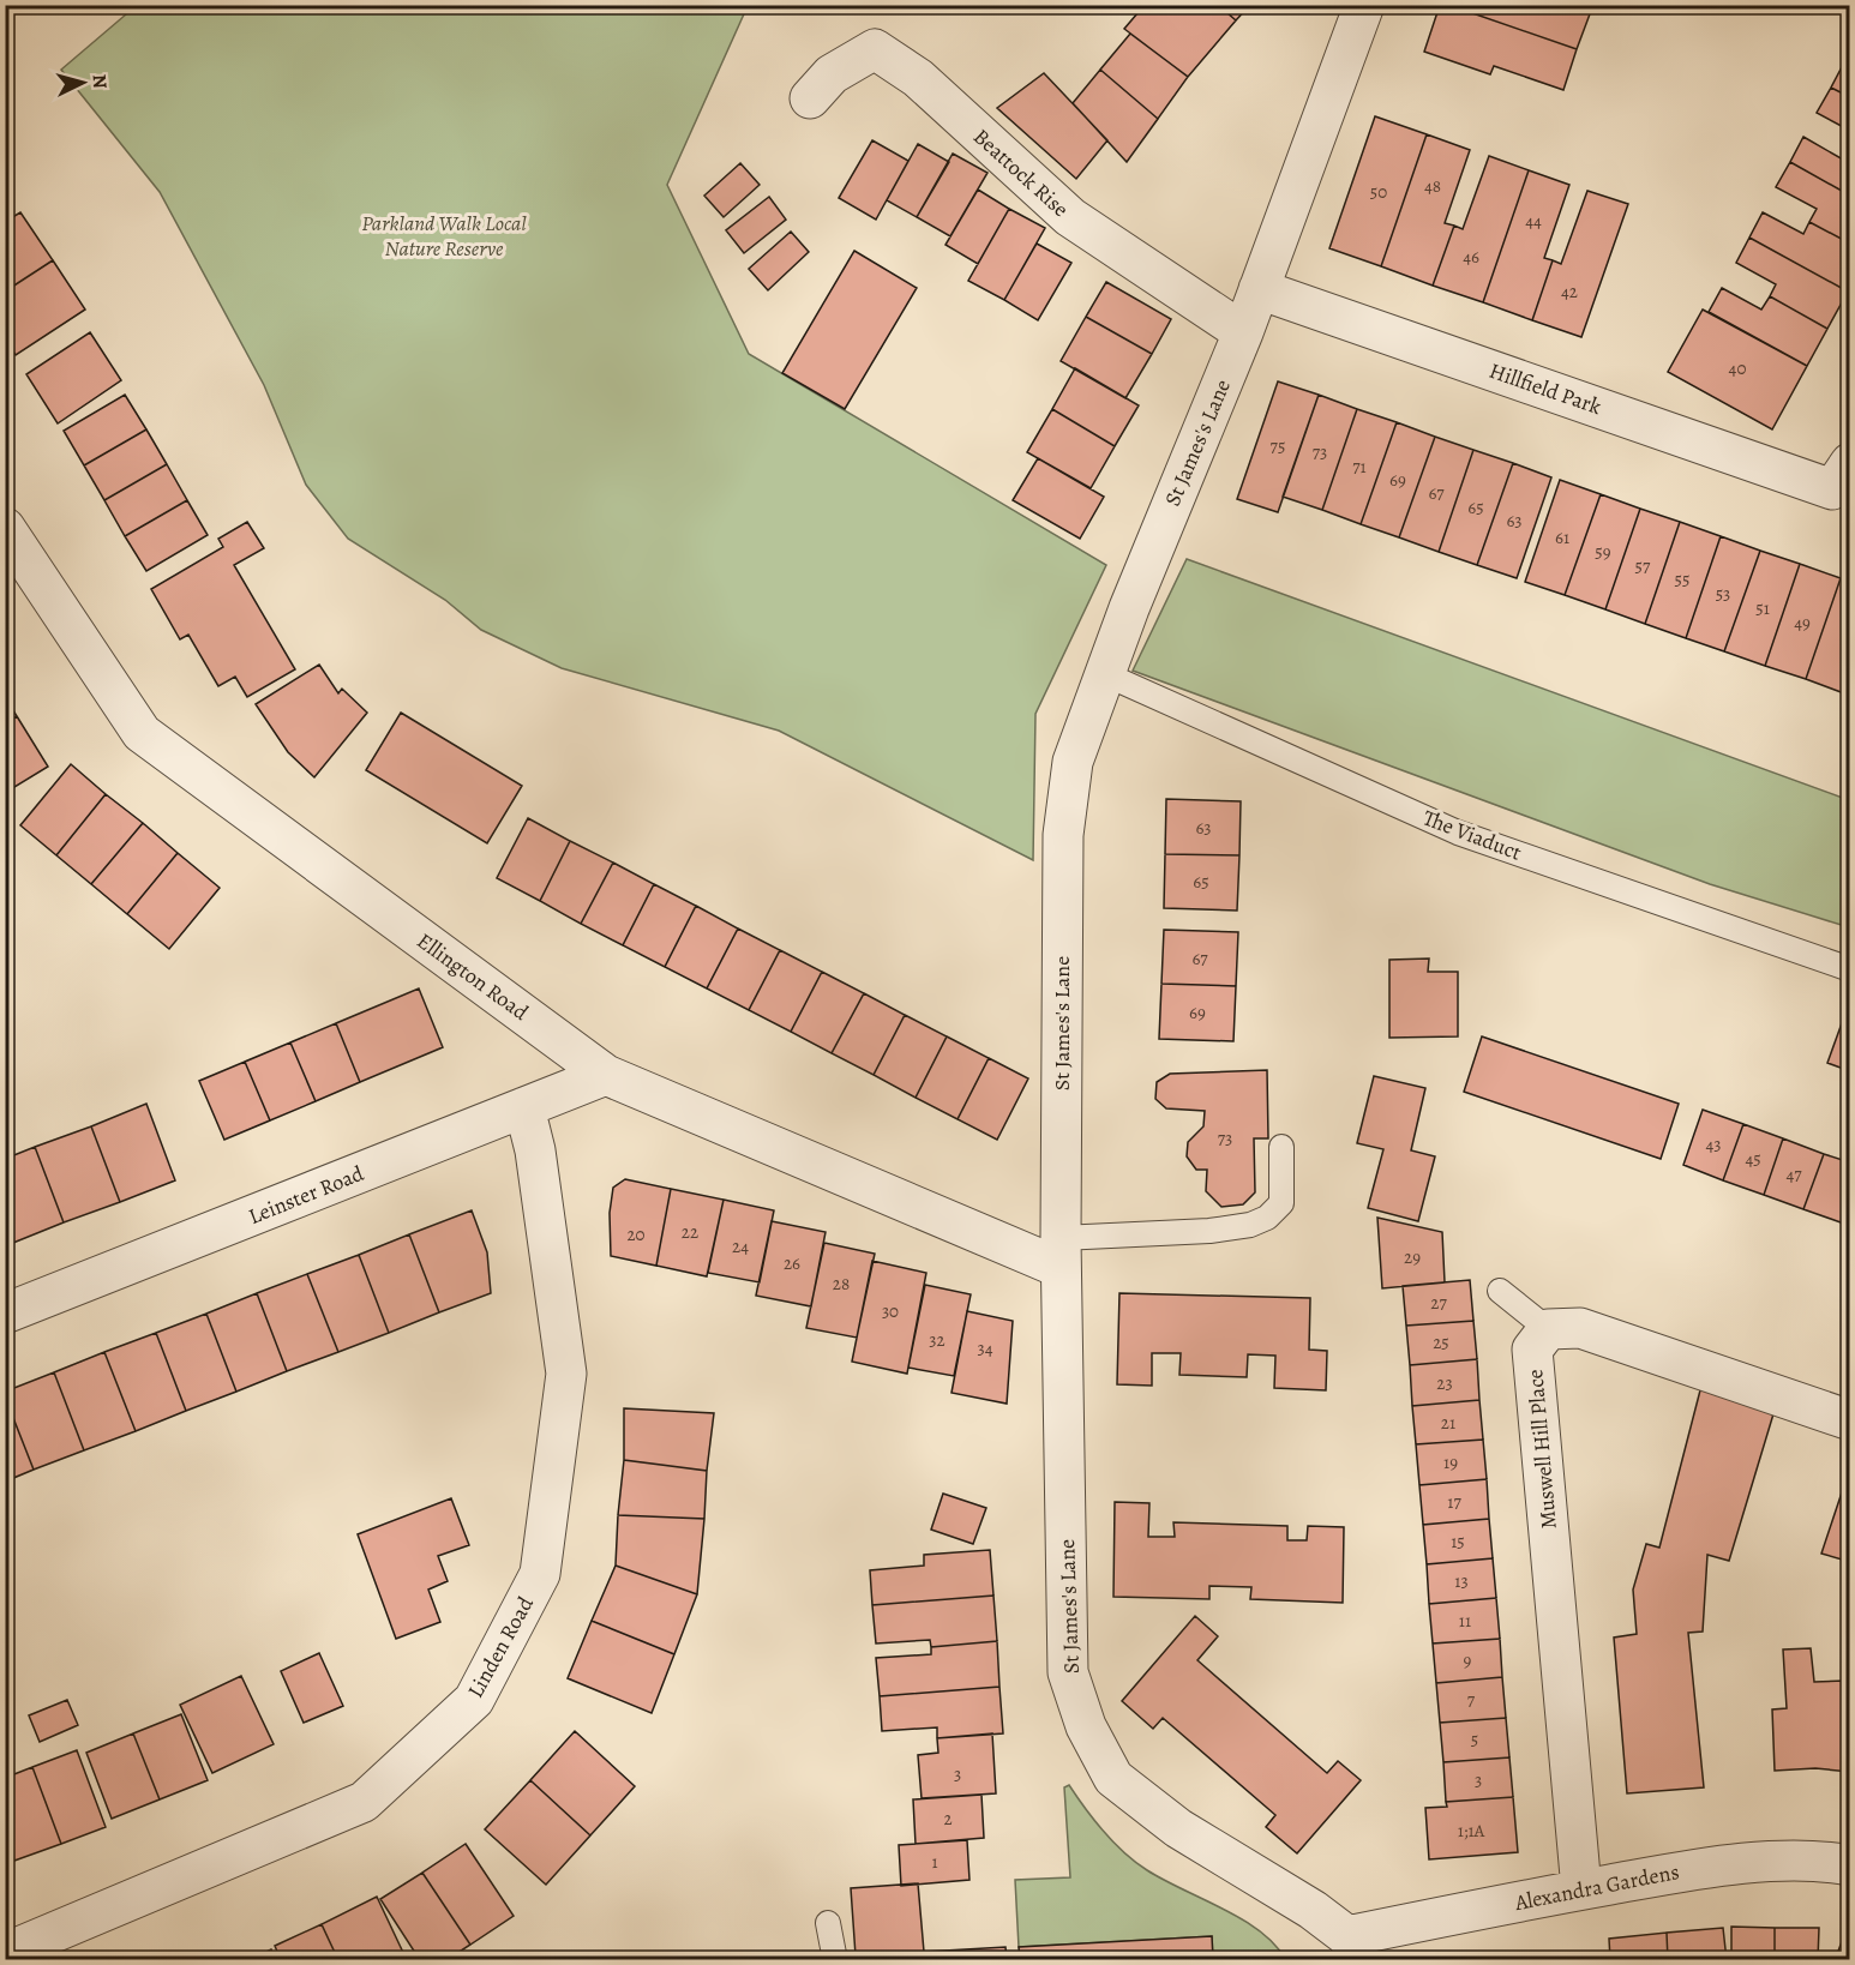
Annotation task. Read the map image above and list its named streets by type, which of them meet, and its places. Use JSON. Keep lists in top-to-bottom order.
{
  "streets": {
    "street": [
      "Beattock Rise",
      "Hillfield Park",
      "St James's Lane",
      "Ellington Road",
      "Leinster Road",
      "Muswell Hill Place",
      "Linden Road",
      "Alexandra Gardens"
    ],
    "lane": ["The Viaduct"]
  },
  "crossings": [
    ["Beattock Rise", "St James's Lane"],
    ["Hillfield Park", "St James's Lane"],
    ["St James's Lane", "The Viaduct"],
    ["St James's Lane", "Ellington Road"],
    ["St James's Lane", "Alexandra Gardens"],
    ["Ellington Road", "Leinster Road"],
    ["Leinster Road", "Linden Road"],
    ["Muswell Hill Place", "Alexandra Gardens"]
  ],
  "parks": ["Parkland Walk Local Nature Reserve"],
  "house_numbers": [
    "48",
    "50",
    "44",
    "46",
    "42",
    "40",
    "75",
    "73",
    "71",
    "69",
    "67",
    "65",
    "63",
    "61",
    "59",
    "57",
    "55",
    "53",
    "51",
    "49",
    "63",
    "65",
    "67",
    "69",
    "73",
    "43",
    "45",
    "47",
    "22",
    "20",
    "24",
    "29",
    "26",
    "28",
    "27",
    "30",
    "32",
    "25",
    "34",
    "23",
    "21",
    "19",
    "17",
    "15",
    "13",
    "11",
    "9",
    "7",
    "5",
    "3",
    "3",
    "2",
    "1;1A",
    "1"
  ],
  "north": "right"
}
